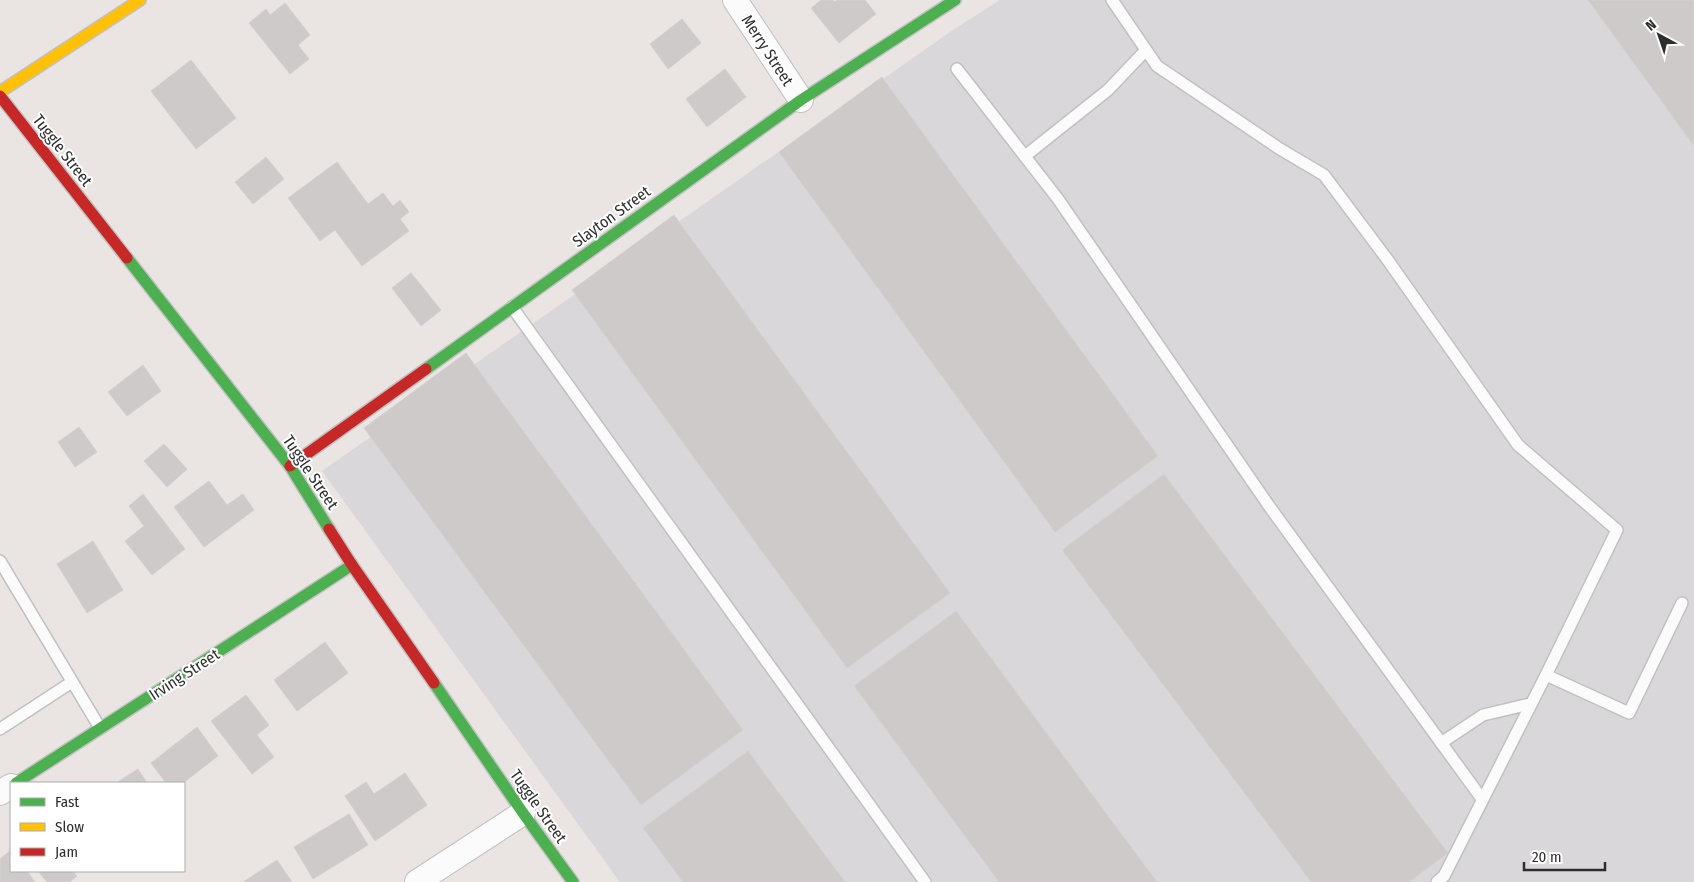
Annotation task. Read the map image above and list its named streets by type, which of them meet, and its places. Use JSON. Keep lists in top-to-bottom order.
{
  "streets": {
    "street": [
      "Merry Street",
      "Tuggle Street",
      "Slayton Street",
      "Irving Street"
    ]
  },
  "crossings": [
    ["Merry Street", "Slayton Street"],
    ["Tuggle Street", "Slayton Street"],
    ["Tuggle Street", "Irving Street"]
  ],
  "legend": ["Fast", "Slow", "Jam"],
  "scale_bar": "20 m",
  "north": "top left"
}
